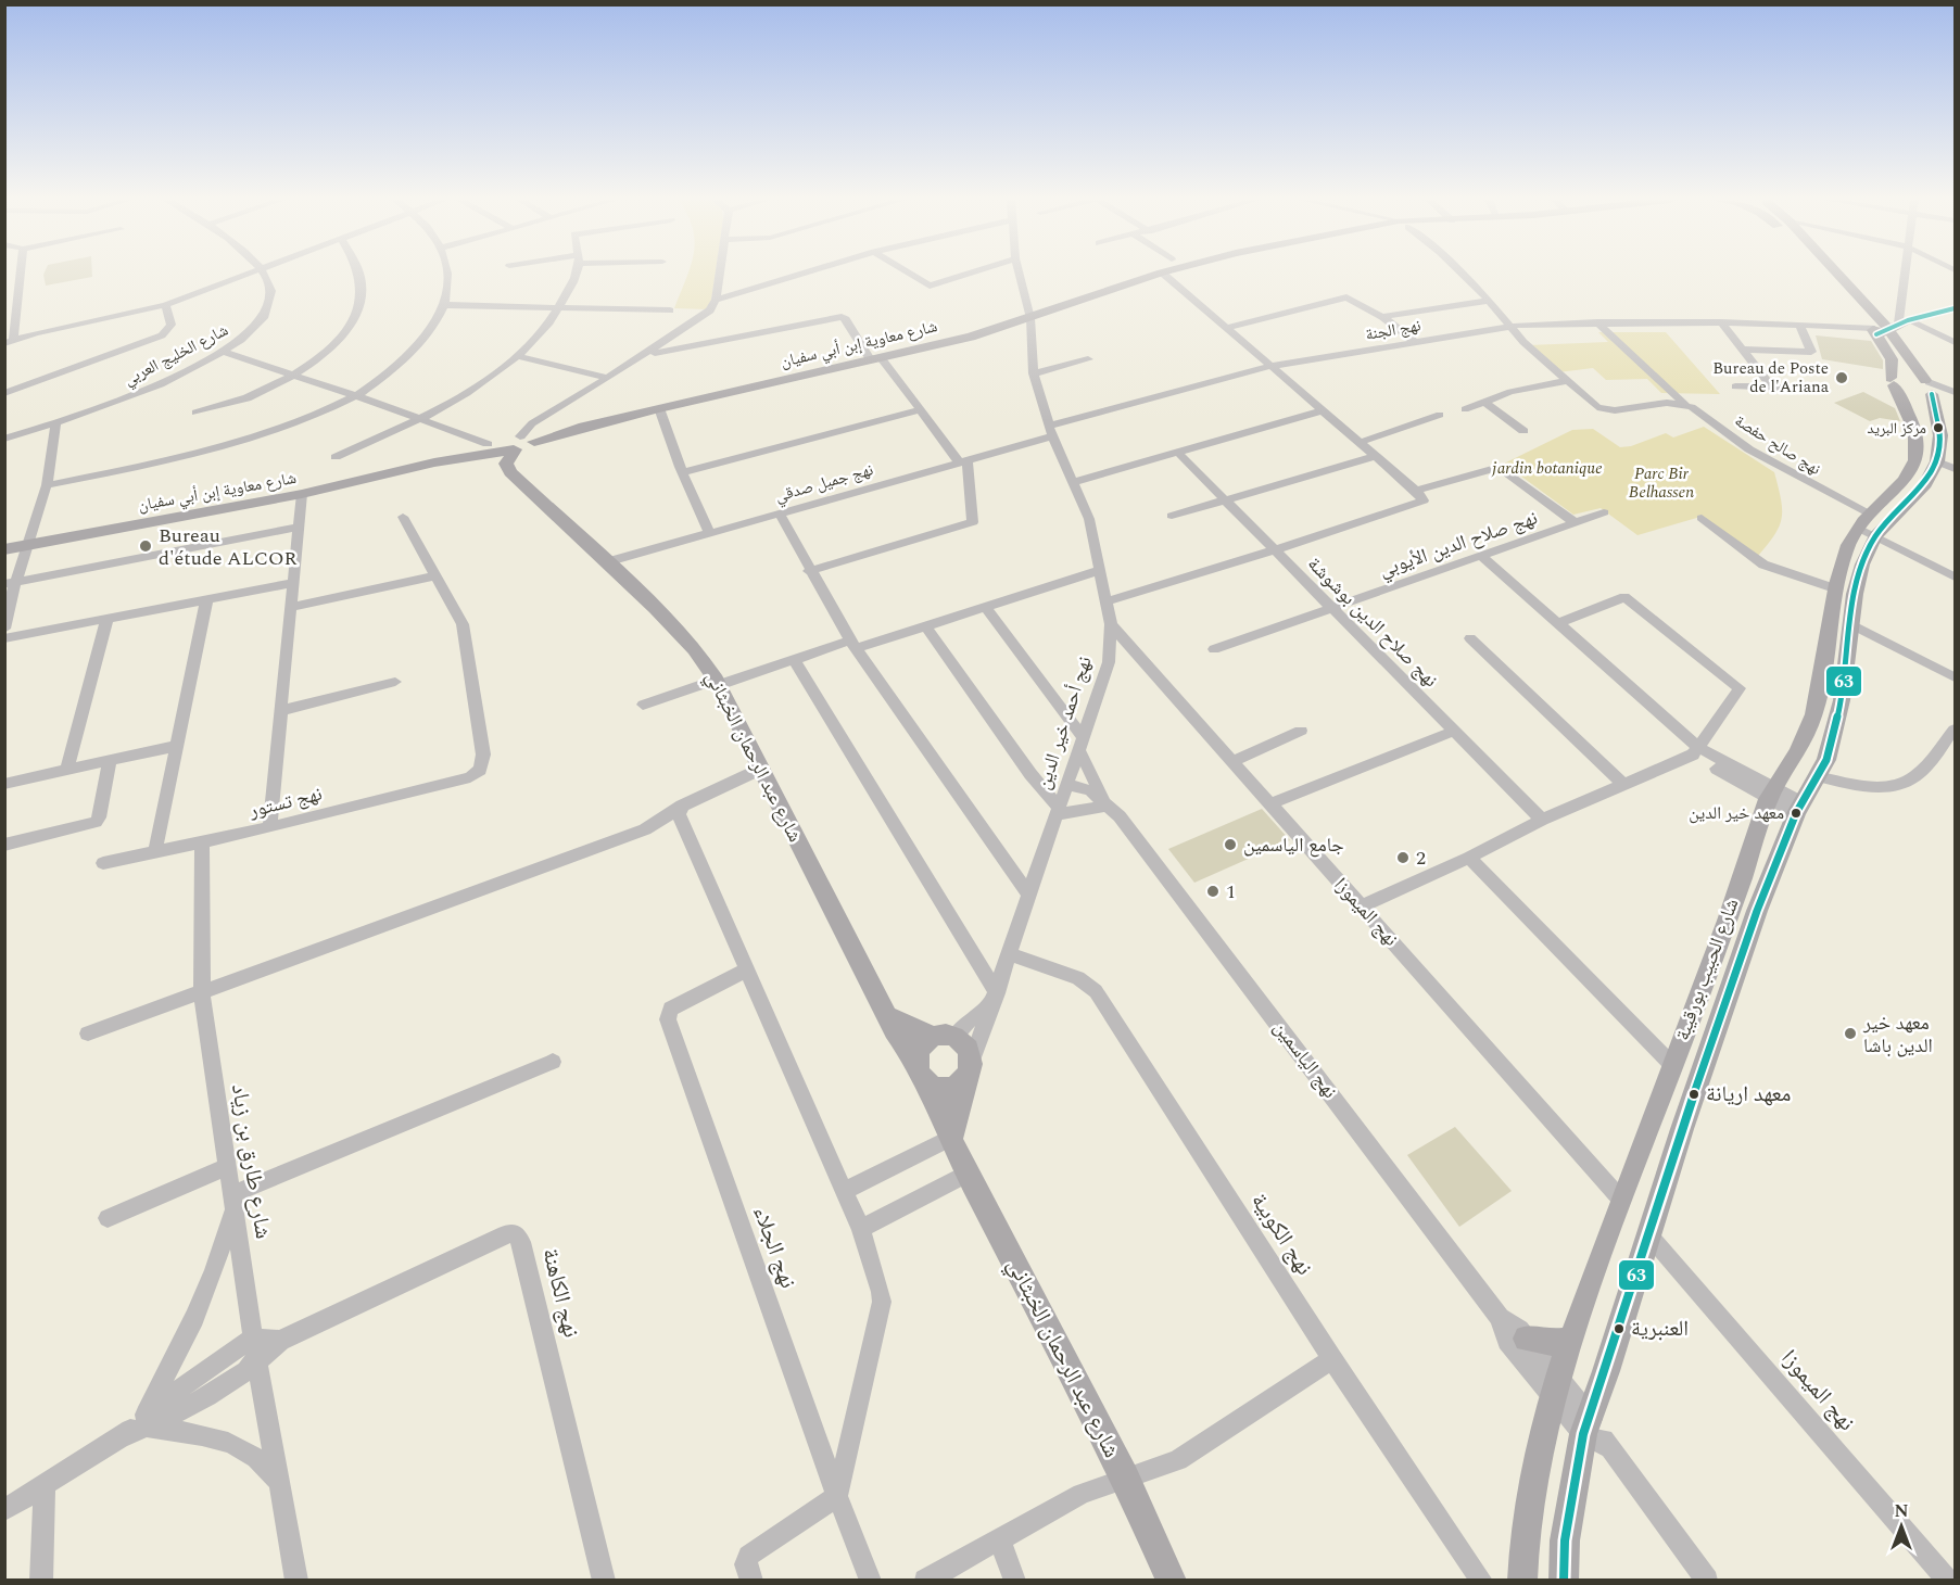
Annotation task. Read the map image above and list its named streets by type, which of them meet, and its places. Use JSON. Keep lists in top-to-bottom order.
{
  "streets": {
    "main road": ["شارع معاوية إبن أبي سفيان", "شارع عبد الرحمان الخبثاني", "شارع الحبيب بورقيبة"],
    "street": [
      "نهج الجنة",
      "شارع الخليج العربي",
      "نهج صالح حفصة",
      "نهج جميل صدقي",
      "نهج صلاح الدين الأيوبي",
      "نهج صلاح الدين بوشوشة",
      "نهج أحمد خير الدين",
      "نهج تستور",
      "نهج الميموزا",
      "نهج الياسمين",
      "شارع طارق بن زياد",
      "نهج الكوبية",
      "نهج الجلاء",
      "نهج الكاهنة"
    ]
  },
  "crossings": [
    ["نهج الجنة", "نهج صالح حفصة"],
    ["نهج الجنة", "نهج جميل صدقي"],
    ["نهج الجنة", "نهج أحمد خير الدين"],
    ["نهج الجنة", "شارع الحبيب بورقيبة"],
    ["شارع معاوية إبن أبي سفيان", "نهج أحمد خير الدين"],
    ["شارع معاوية إبن أبي سفيان", "شارع عبد الرحمان الخبثاني"],
    ["نهج صالح حفصة", "شارع الحبيب بورقيبة"],
    ["نهج جميل صدقي", "نهج أحمد خير الدين"],
    ["نهج جميل صدقي", "شارع عبد الرحمان الخبثاني"],
    ["نهج صلاح الدين الأيوبي", "نهج صلاح الدين بوشوشة"],
    ["نهج أحمد خير الدين", "شارع عبد الرحمان الخبثاني"],
    ["نهج أحمد خير الدين", "نهج الميموزا"],
    ["نهج أحمد خير الدين", "نهج الياسمين"],
    ["نهج أحمد خير الدين", "نهج الكوبية"],
    ["نهج تستور", "شارع طارق بن زياد"],
    ["نهج الميموزا", "شارع الحبيب بورقيبة"],
    ["شارع الحبيب بورقيبة", "نهج الياسمين"]
  ],
  "parks": ["jardin botanique", "Parc Bir Belhassen"],
  "places": [
    "Bureau de Poste de l'Ariana",
    "مركز البريد",
    "Bureau d'étude ALCOR",
    "معهد خير الدين",
    "جامع الياسمين",
    "2",
    "1",
    "معهد خير الدين باشا",
    "معهد اريانة",
    "العنبرية"
  ],
  "lines": ["transit line 63"],
  "north": "top"
}
